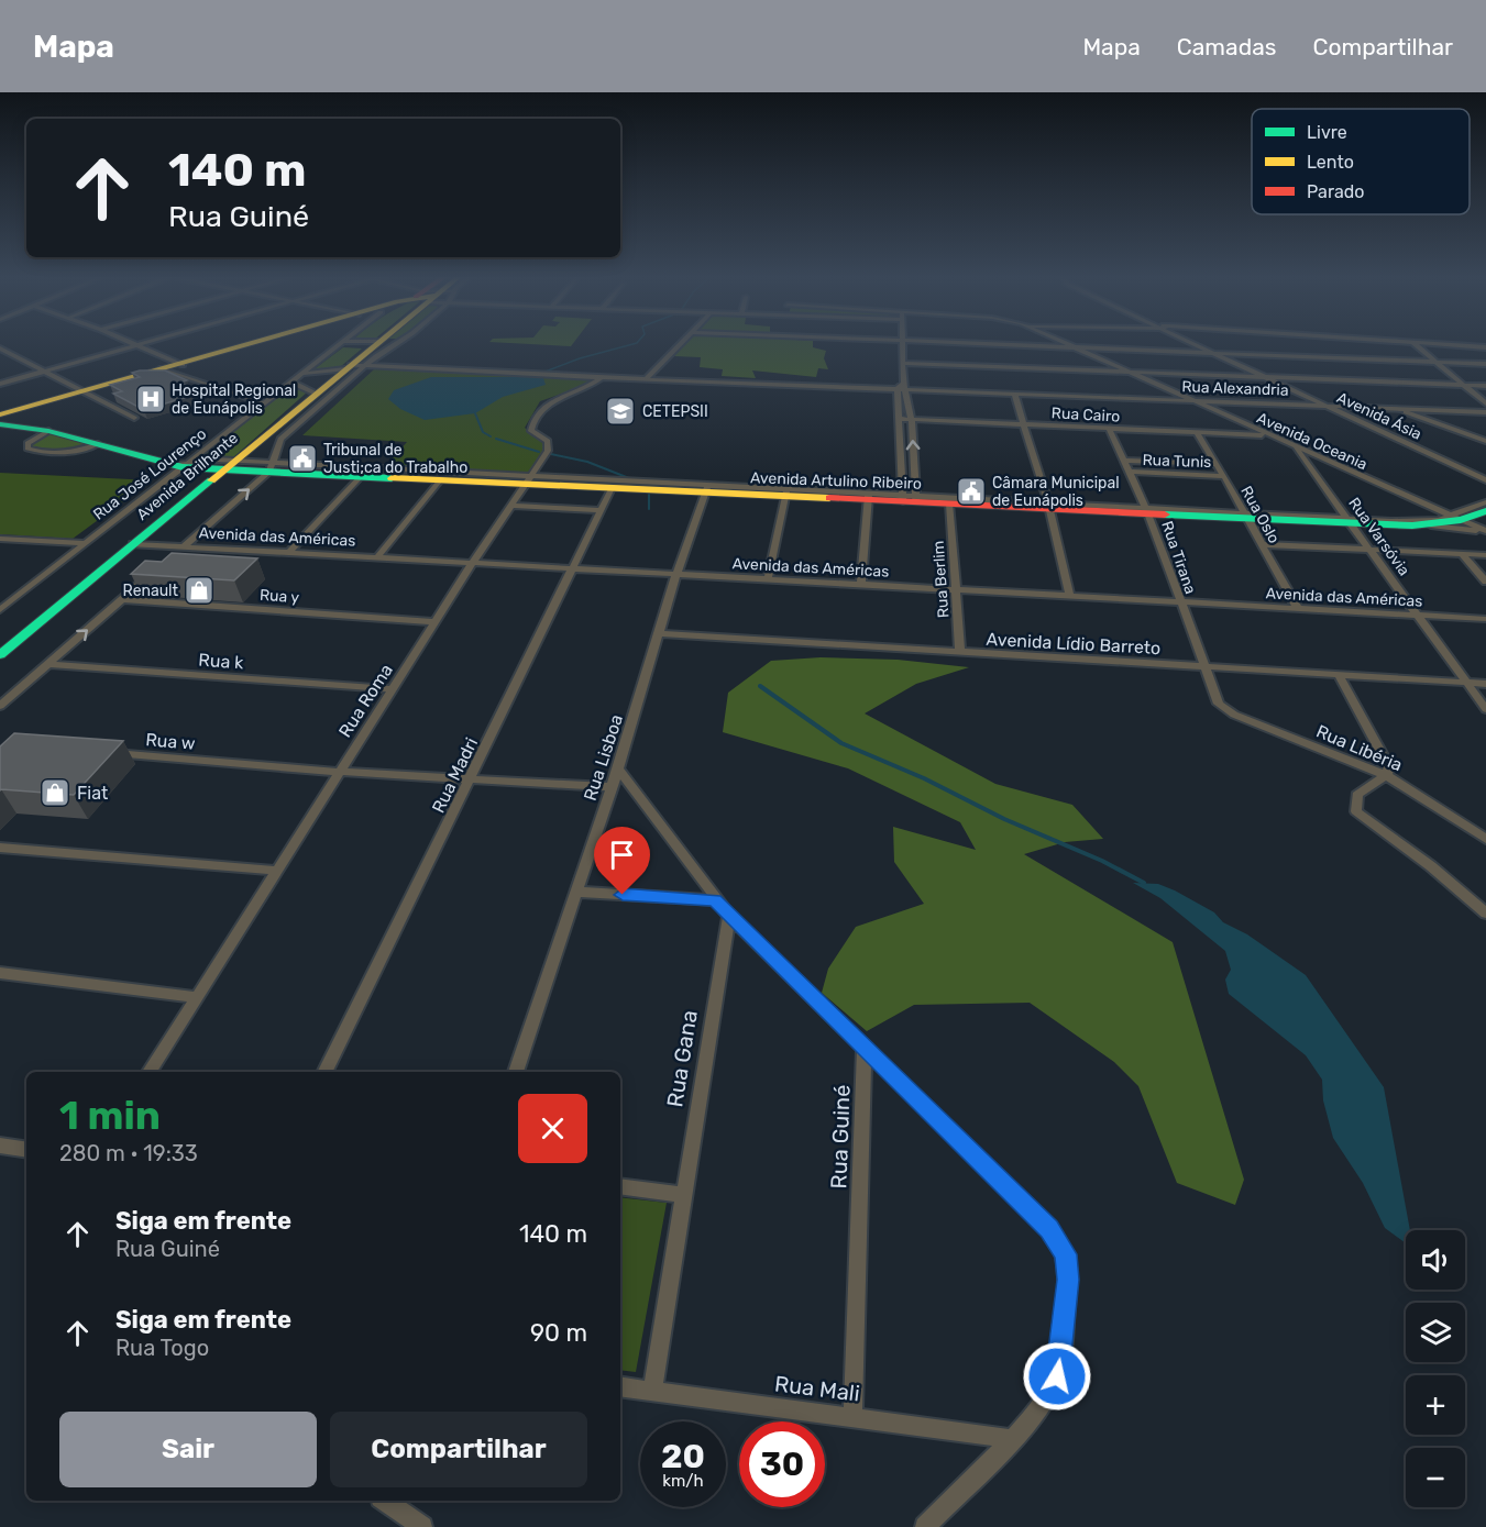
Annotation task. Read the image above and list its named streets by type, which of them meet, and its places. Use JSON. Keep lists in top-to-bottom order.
{
  "streets": {
    "street": [
      "Rua Alexandria",
      "Rua Cairo",
      "Avenida Ásia",
      "Avenida Oceania",
      "Rua Tunis",
      "Rua José Lourenço",
      "Avenida Brilhante",
      "Avenida Artulino Ribeiro",
      "Rua Oslo",
      "Avenida das Américas",
      "Rua Varsóvia",
      "Rua Tirana",
      "Rua Berlim",
      "Rua y",
      "Avenida Lídio Barreto",
      "Rua k",
      "Rua Roma",
      "Rua w",
      "Rua Libéria",
      "Rua Lisboa",
      "Rua Madri",
      "Rua Gana",
      "Rua Guiné",
      "Rua Mali"
    ]
  },
  "crossings": [
    ["Rua Alexandria", "Avenida Ásia"],
    ["Rua Alexandria", "Avenida Oceania"],
    ["Rua Alexandria", "Rua José Lourenço"],
    ["Rua Alexandria", "Avenida Brilhante"],
    ["Rua Alexandria", "Rua Roma"],
    ["Rua Cairo", "Avenida Oceania"],
    ["Rua Cairo", "Rua Oslo"],
    ["Rua Cairo", "Rua Tirana"],
    ["Avenida Oceania", "Avenida Artulino Ribeiro"],
    ["Avenida Oceania", "Rua Varsóvia"],
    ["Rua Tunis", "Rua Oslo"],
    ["Rua Tunis", "Rua Tirana"],
    ["Rua José Lourenço", "Avenida Artulino Ribeiro"],
    ["Avenida Brilhante", "Avenida Artulino Ribeiro"],
    ["Avenida Brilhante", "Avenida das Américas"],
    ["Avenida Artulino Ribeiro", "Rua Oslo"],
    ["Avenida Artulino Ribeiro", "Rua Varsóvia"],
    ["Avenida Artulino Ribeiro", "Rua Tirana"],
    ["Avenida Artulino Ribeiro", "Rua Berlim"],
    ["Avenida Artulino Ribeiro", "Rua Roma"],
    ["Avenida Artulino Ribeiro", "Rua Lisboa"],
    ["Avenida Artulino Ribeiro", "Rua Madri"],
    ["Rua Oslo", "Avenida das Américas"],
    ["Avenida das Américas", "Rua Varsóvia"],
    ["Avenida das Américas", "Rua Tirana"],
    ["Avenida das Américas", "Rua Berlim"],
    ["Avenida das Américas", "Rua Roma"],
    ["Avenida das Américas", "Rua Lisboa"],
    ["Avenida das Américas", "Rua Madri"],
    ["Rua Varsóvia", "Avenida Lídio Barreto"],
    ["Rua Tirana", "Avenida Lídio Barreto"],
    ["Rua Tirana", "Rua Libéria"],
    ["Rua Berlim", "Avenida Lídio Barreto"],
    ["Rua y", "Rua Roma"],
    ["Avenida Lídio Barreto", "Rua Lisboa"],
    ["Rua k", "Rua Roma"],
    ["Rua Roma", "Rua w"],
    ["Rua w", "Rua Lisboa"],
    ["Rua w", "Rua Madri"],
    ["Rua Gana", "Rua Mali"],
    ["Rua Guiné", "Rua Mali"]
  ],
  "places": {
    "hospital": ["Hospital Regional de Eunápolis"],
    "school or university": ["CETEPSII"],
    "public building": ["Tribunal de Justi;ca do Trabalho", "Câmara Municipal de Eunápolis"],
    "shop": ["Renault", "Fiat"]
  },
  "legend": ["Livre", "Lento", "Parado"],
  "page": {
    "header": "Mapa",
    "nav": ["Mapa", "Camadas", "Compartilhar"],
    "turn": ["140 m", "Rua Guiné"],
    "heading": ["1 min", "280 m · 19:33"],
    "list": [
      {
        "name": "Siga em frente",
        "note": "Rua Guiné",
        "value": "140 m"
      },
      {
        "name": "Siga em frente",
        "note": "Rua Togo",
        "value": "90 m"
      }
    ],
    "map_buttons": ["+", "−"],
    "buttons": ["Sair", "Compartilhar"],
    "speed": "20 km/h",
    "limit": "30"
  }
}
